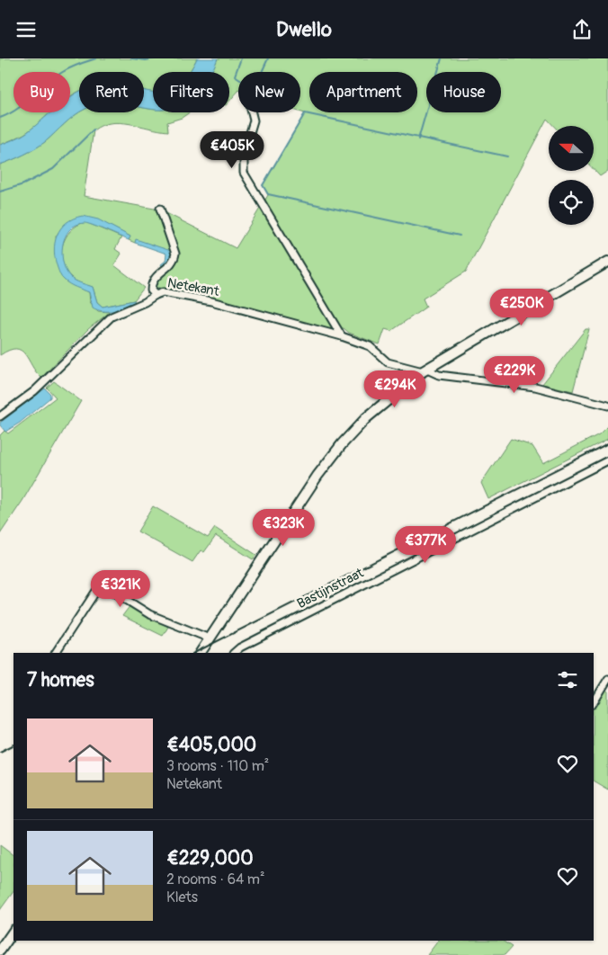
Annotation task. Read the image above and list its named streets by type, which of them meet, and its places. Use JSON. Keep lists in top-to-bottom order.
{
  "streets": {
    "street": ["Netekant", "Bastijnstraat"]
  },
  "north": "left",
  "page": {
    "header": "Dwello",
    "chip": [
      "Buy",
      "Rent",
      "Filters",
      "New",
      "Apartment",
      "House"
    ],
    "price": [
      "€405K",
      "€250K",
      "€229K",
      "€294K",
      "€323K",
      "€377K",
      "€321K"
    ],
    "heading": "7 homes",
    "list": [
      {
        "name": "€405,000",
        "note": "3 rooms · 110 m² · Netekant"
      },
      {
        "name": "€229,000",
        "note": "2 rooms · 64 m² · Klets"
      }
    ]
  }
}
